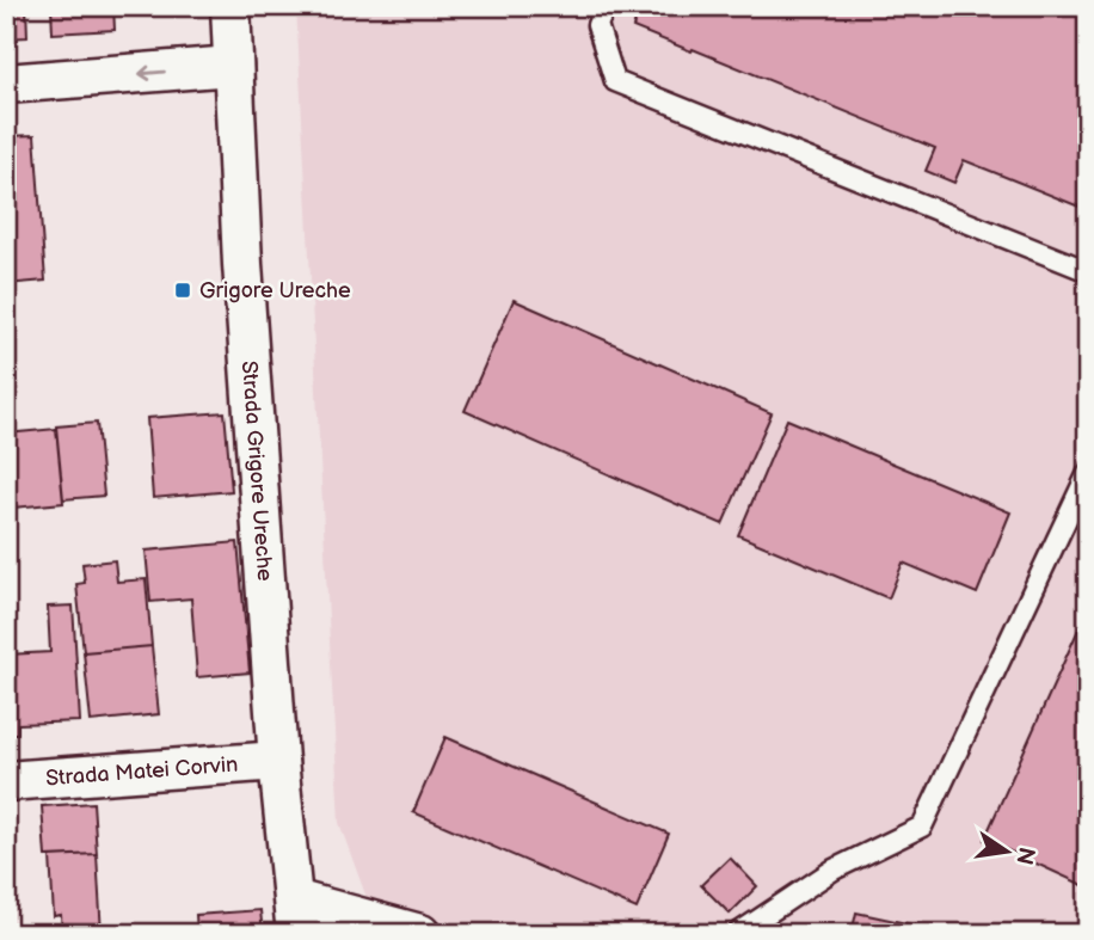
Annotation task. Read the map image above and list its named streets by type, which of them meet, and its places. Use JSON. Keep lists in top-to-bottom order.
{
  "streets": {
    "street": ["Strada Grigore Ureche", "Strada Matei Corvin"]
  },
  "crossings": [
    ["Strada Grigore Ureche", "Strada Matei Corvin"]
  ],
  "places": {
    "transit": ["Grigore Ureche"]
  },
  "north": "right"
}
